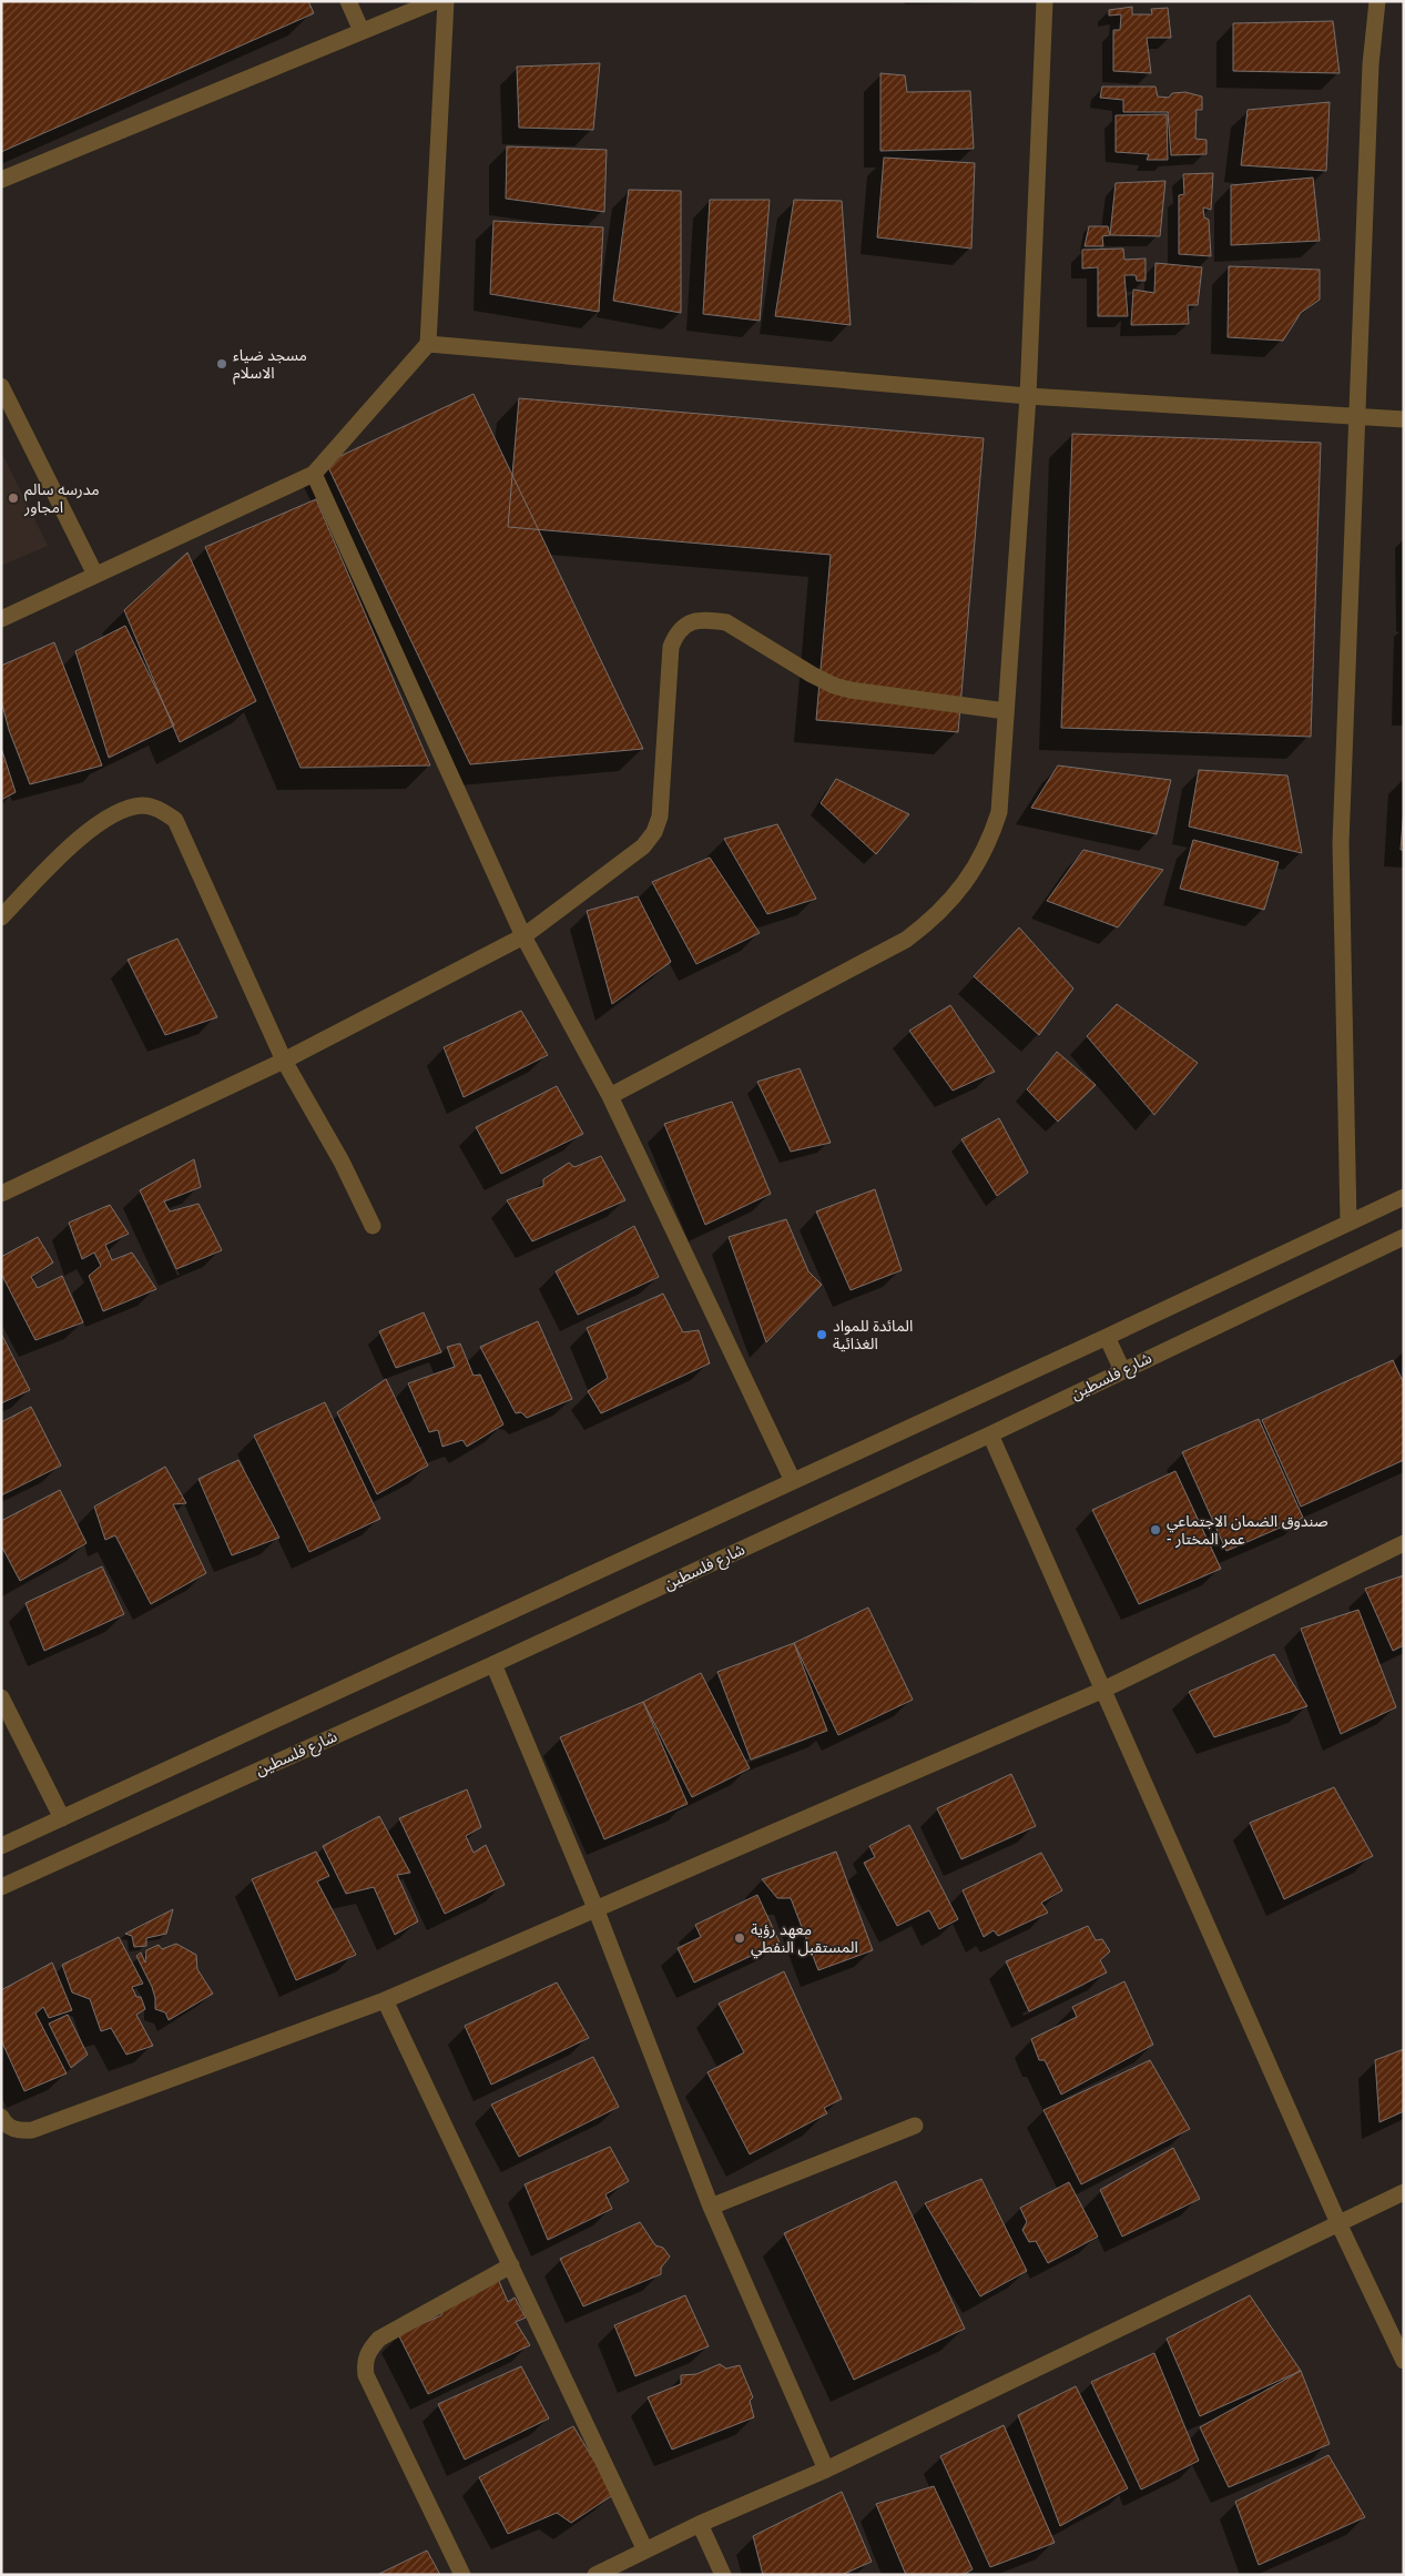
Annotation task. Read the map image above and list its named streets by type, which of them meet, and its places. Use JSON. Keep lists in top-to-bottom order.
{
  "streets": {
    "street": ["شارع فلسطين"]
  },
  "places": [
    "مسجد ضياء الاسلام",
    "مدرسه سالم امجاور",
    "المائدة للمواد الغذائية",
    "صندوق الضمان الاجتماعي - عمر المختار",
    "معهد رؤية المستقبل النفطي"
  ]
}
